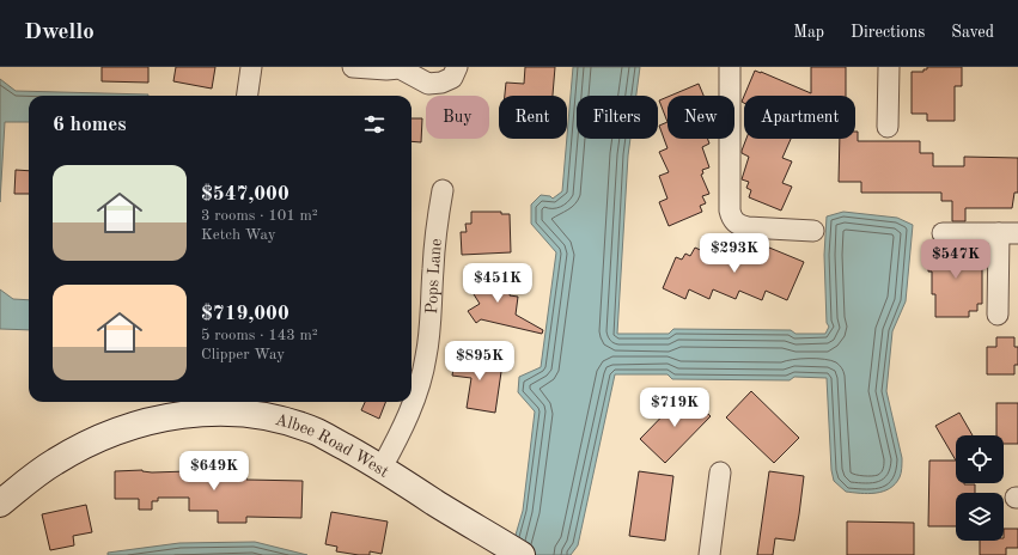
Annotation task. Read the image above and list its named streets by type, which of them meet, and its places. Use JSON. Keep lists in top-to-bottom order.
{
  "streets": {
    "street": ["Pops Lane", "Albee Road West"]
  },
  "crossings": [
    ["Pops Lane", "Albee Road West"]
  ],
  "page": {
    "header": "Dwello",
    "nav": ["Map", "Directions", "Saved"],
    "chip": [
      "Buy",
      "Rent",
      "Filters",
      "New",
      "Apartment"
    ],
    "heading": "6 homes",
    "list": [
      {
        "name": "$547,000",
        "note": "3 rooms · 101 m² · Ketch Way"
      },
      {
        "name": "$719,000",
        "note": "5 rooms · 143 m² · Clipper Way"
      }
    ],
    "price": [
      "$293K",
      "$547K",
      "$451K",
      "$895K",
      "$719K",
      "$649K"
    ]
  }
}
